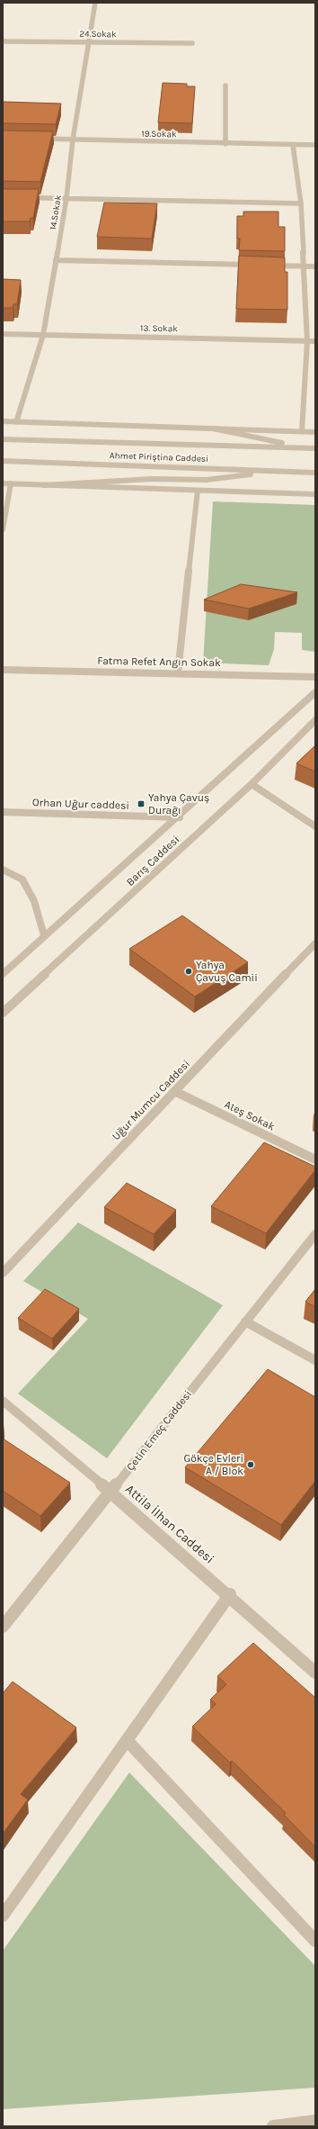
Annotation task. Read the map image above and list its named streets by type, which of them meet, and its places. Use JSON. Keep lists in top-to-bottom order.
{
  "streets": {
    "street": [
      "24.Sokak",
      "19.Sokak",
      "14.Sokak",
      "13. Sokak",
      "Ahmet Piriştina Caddesi",
      "Fatma Refet Angın Sokak",
      "Orhan Uğur caddesi",
      "Barış Caddesi",
      "Uğur Mumcu Caddesi",
      "Ateş Sokak",
      "Çetin Emeç Caddesi",
      "Attila İlhan Caddesi"
    ]
  },
  "crossings": [
    ["24.Sokak", "14.Sokak"],
    ["19.Sokak", "14.Sokak"],
    ["14.Sokak", "13. Sokak"],
    ["Orhan Uğur caddesi", "Barış Caddesi"],
    ["Uğur Mumcu Caddesi", "Ateş Sokak"],
    ["Çetin Emeç Caddesi", "Attila İlhan Caddesi"]
  ],
  "places": {
    "transit": ["Yahya Çavuş Durağı"],
    "other": ["Yahya Çavuş Camii", "Gökçe Evleri A / Blok"]
  }
}
